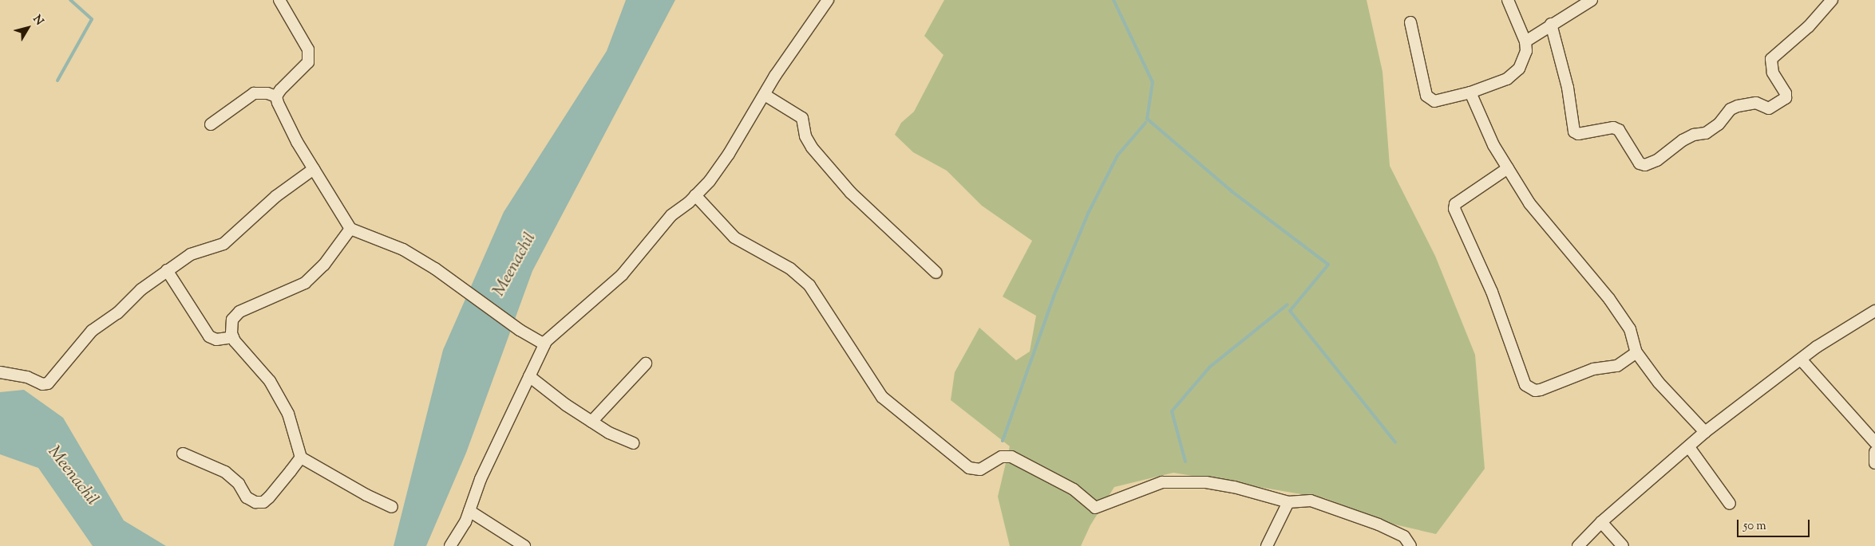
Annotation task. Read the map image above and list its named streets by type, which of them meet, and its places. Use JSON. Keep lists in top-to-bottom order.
{
  "water": ["Meenachil"],
  "scale_bar": "50 m",
  "north": "top right"
}
